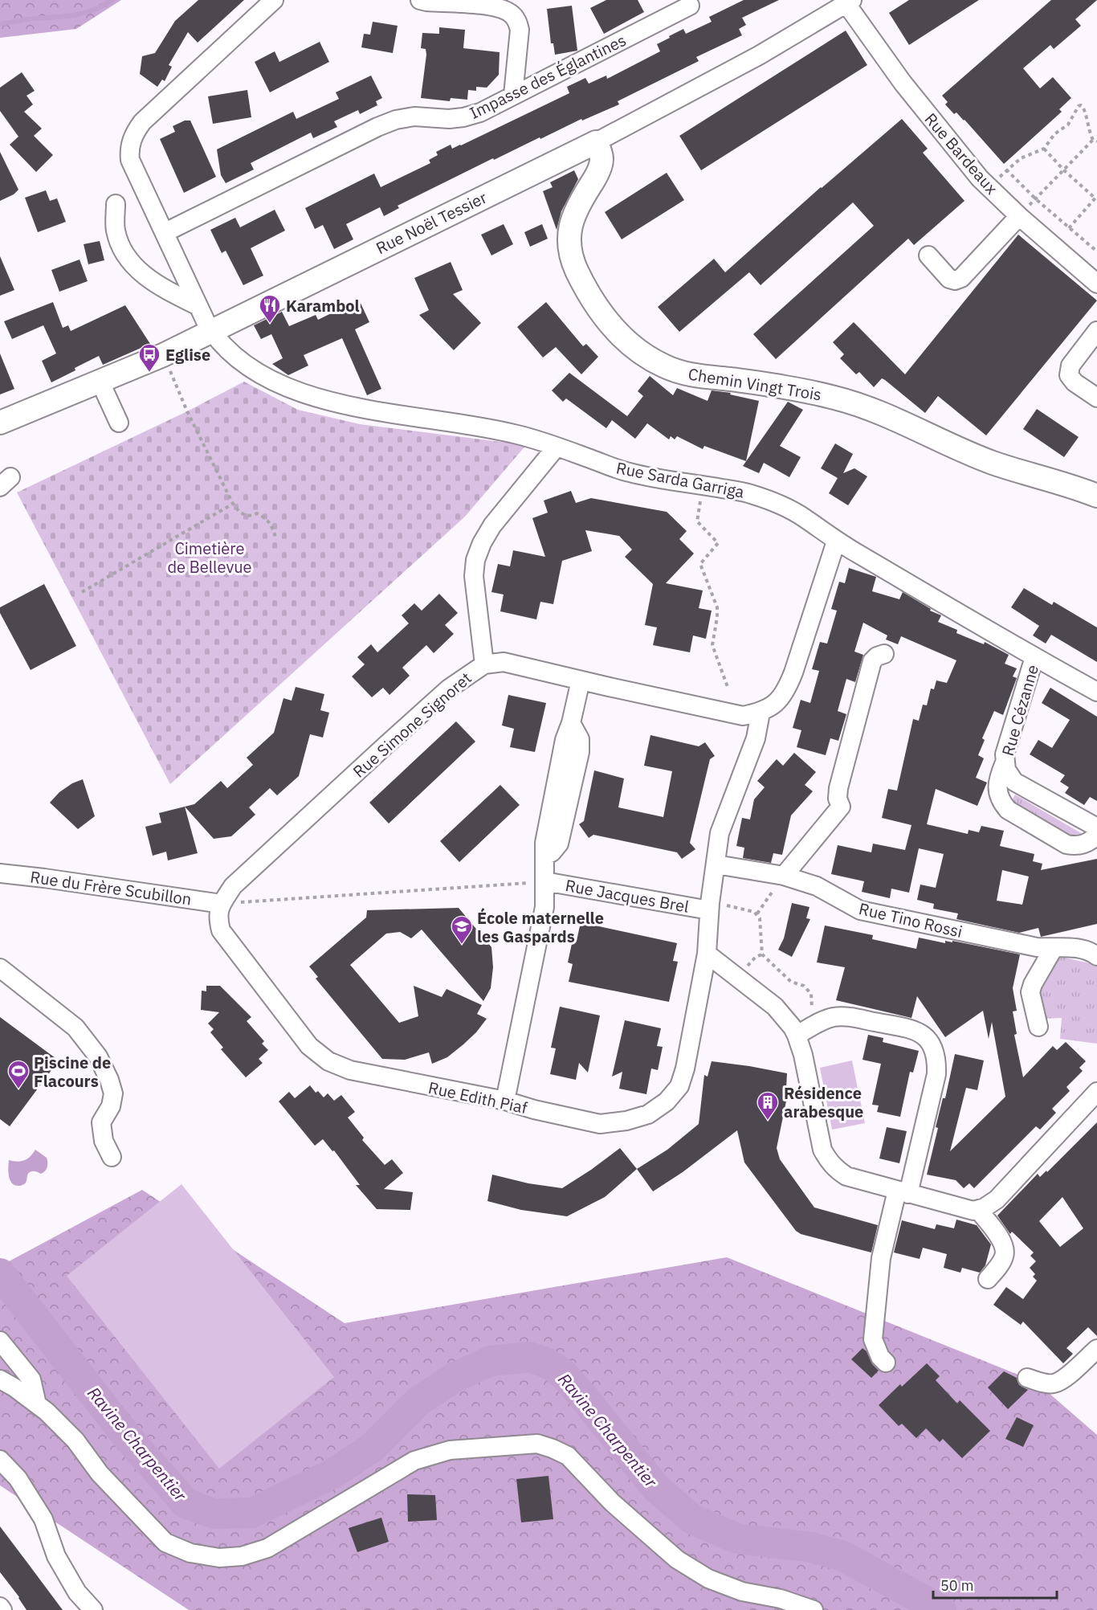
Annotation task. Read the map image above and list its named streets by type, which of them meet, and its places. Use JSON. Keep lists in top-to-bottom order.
{
  "streets": {
    "main road": ["Rue Noël Tessier", "Chemin Vingt Trois"],
    "street": [
      "Impasse des Églantines",
      "Rue Bardeaux",
      "Rue Sarda Garriga",
      "Rue Cézanne",
      "Rue Simone Signoret",
      "Rue du Frère Scubillon",
      "Rue Jacques Brel",
      "Rue Tino Rossi",
      "Rue Edith Piaf"
    ]
  },
  "crossings": [
    ["Impasse des Églantines", "Rue Sarda Garriga"],
    ["Rue Bardeaux", "Rue Noël Tessier"],
    ["Rue Noël Tessier", "Chemin Vingt Trois"],
    ["Rue Noël Tessier", "Rue Sarda Garriga"],
    ["Rue Sarda Garriga", "Rue Cézanne"],
    ["Rue Simone Signoret", "Rue du Frère Scubillon"],
    ["Rue Simone Signoret", "Rue Edith Piaf"],
    ["Rue du Frère Scubillon", "Rue Edith Piaf"],
    ["Rue Jacques Brel", "Rue Edith Piaf"],
    ["Rue Tino Rossi", "Rue Edith Piaf"]
  ],
  "water": ["Ravine Charpentier"],
  "parks": ["Cimetière de Bellevue"],
  "places": {
    "restaurant": ["Karambol"],
    "bus stop": ["Eglise"],
    "school or university": ["École maternelle les Gaspards"],
    "sports": ["Piscine de Flacours"],
    "building": ["Résidence arabesque"]
  },
  "scale_bar": "50 m"
}
